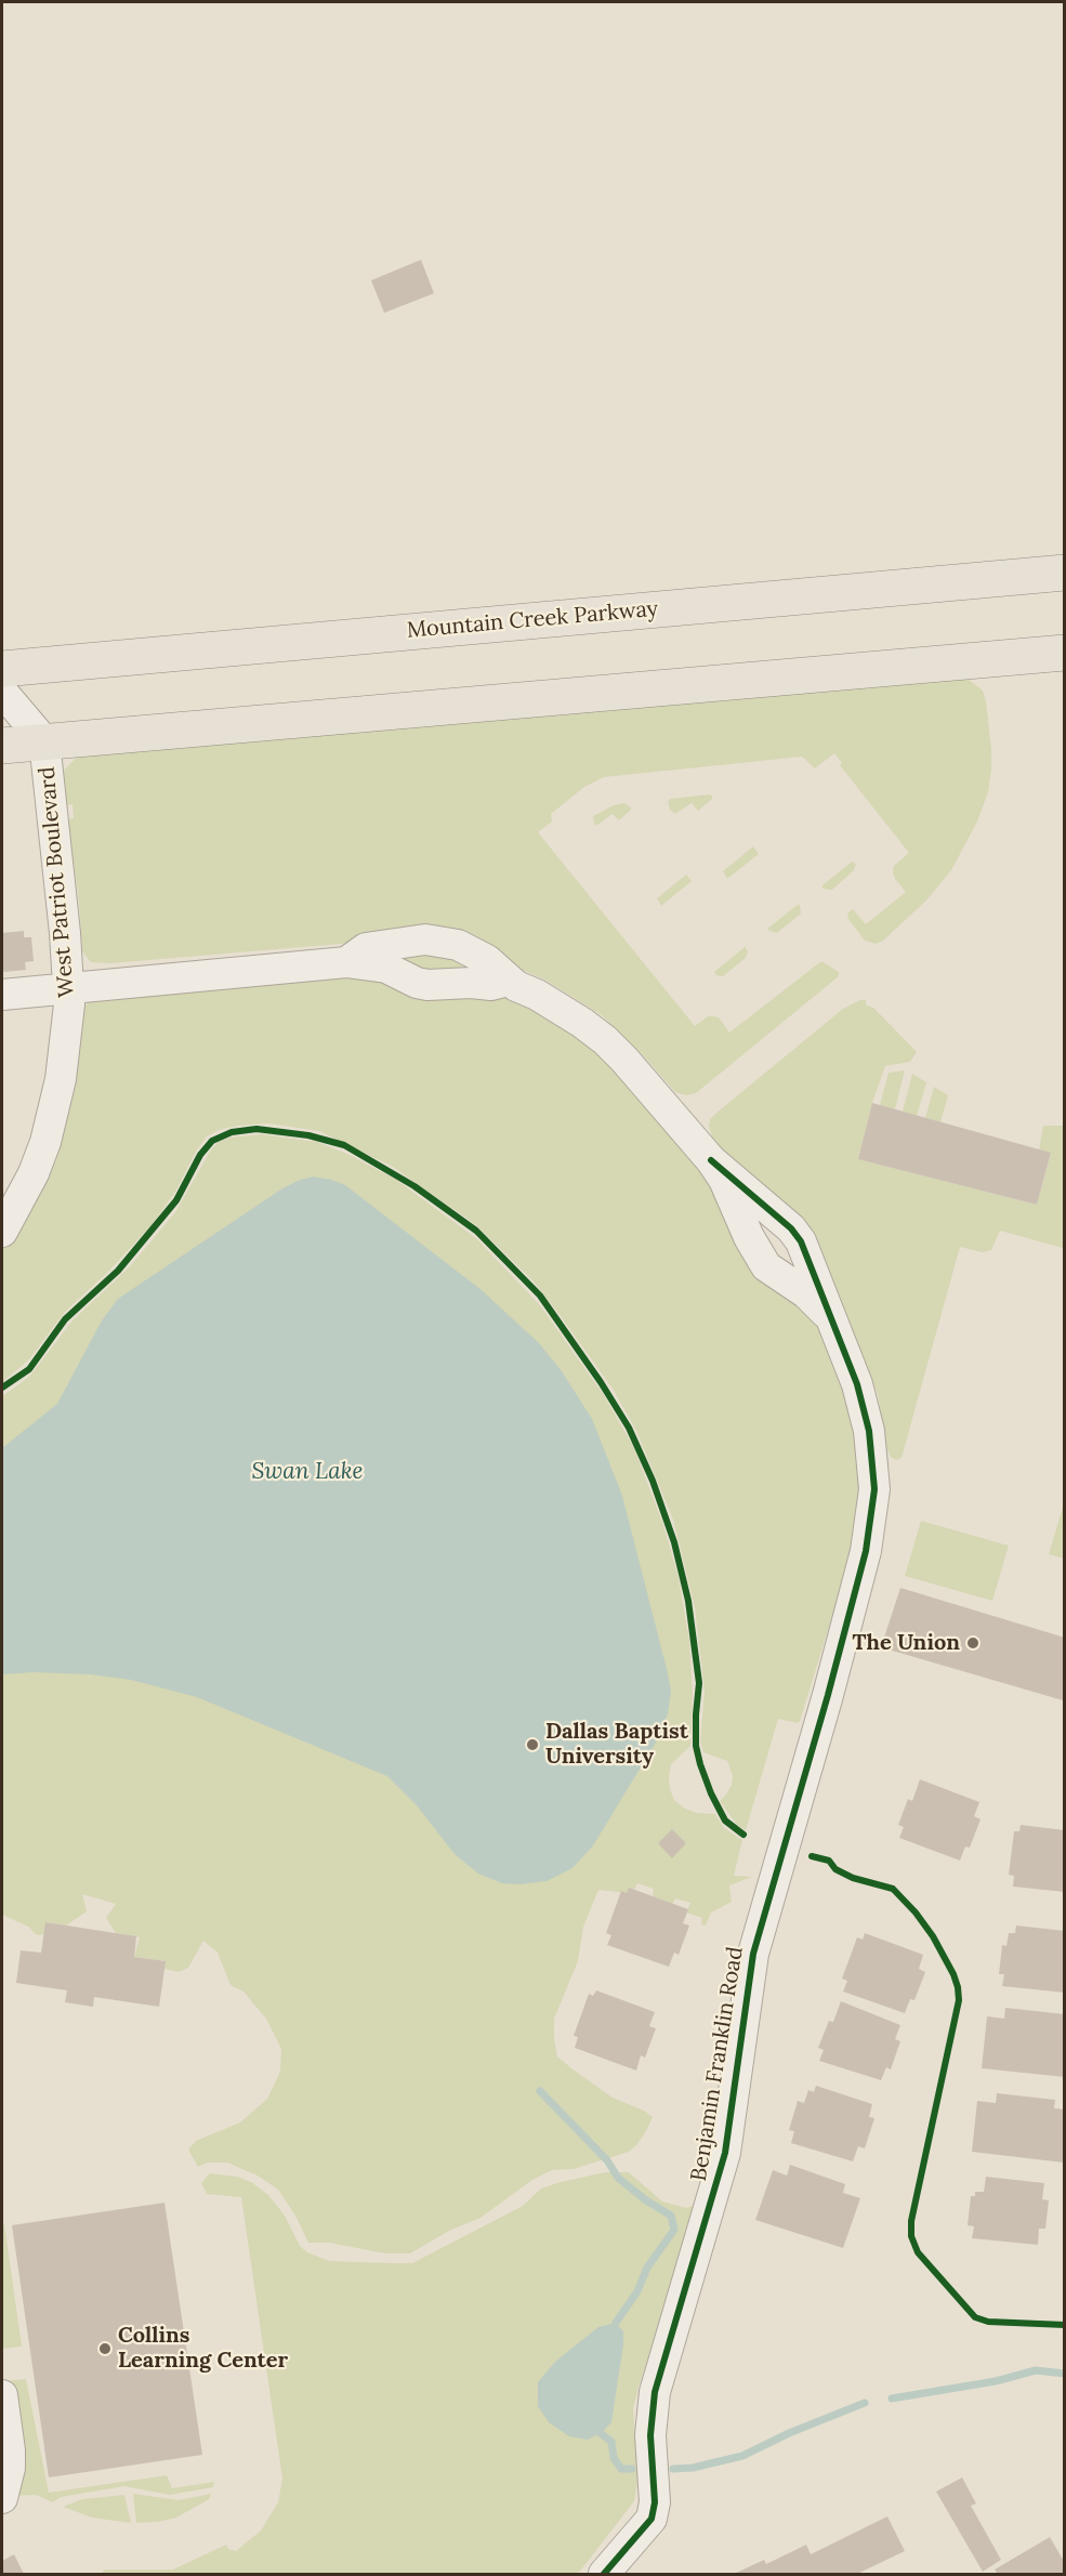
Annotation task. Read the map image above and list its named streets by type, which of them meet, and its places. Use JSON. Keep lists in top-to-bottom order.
{
  "streets": {
    "main road": ["Mountain Creek Parkway"],
    "street": ["West Patriot Boulevard", "Benjamin Franklin Road"]
  },
  "water": ["Swan Lake"],
  "places": ["The Union", "Dallas Baptist University", "Collins Learning Center"]
}
